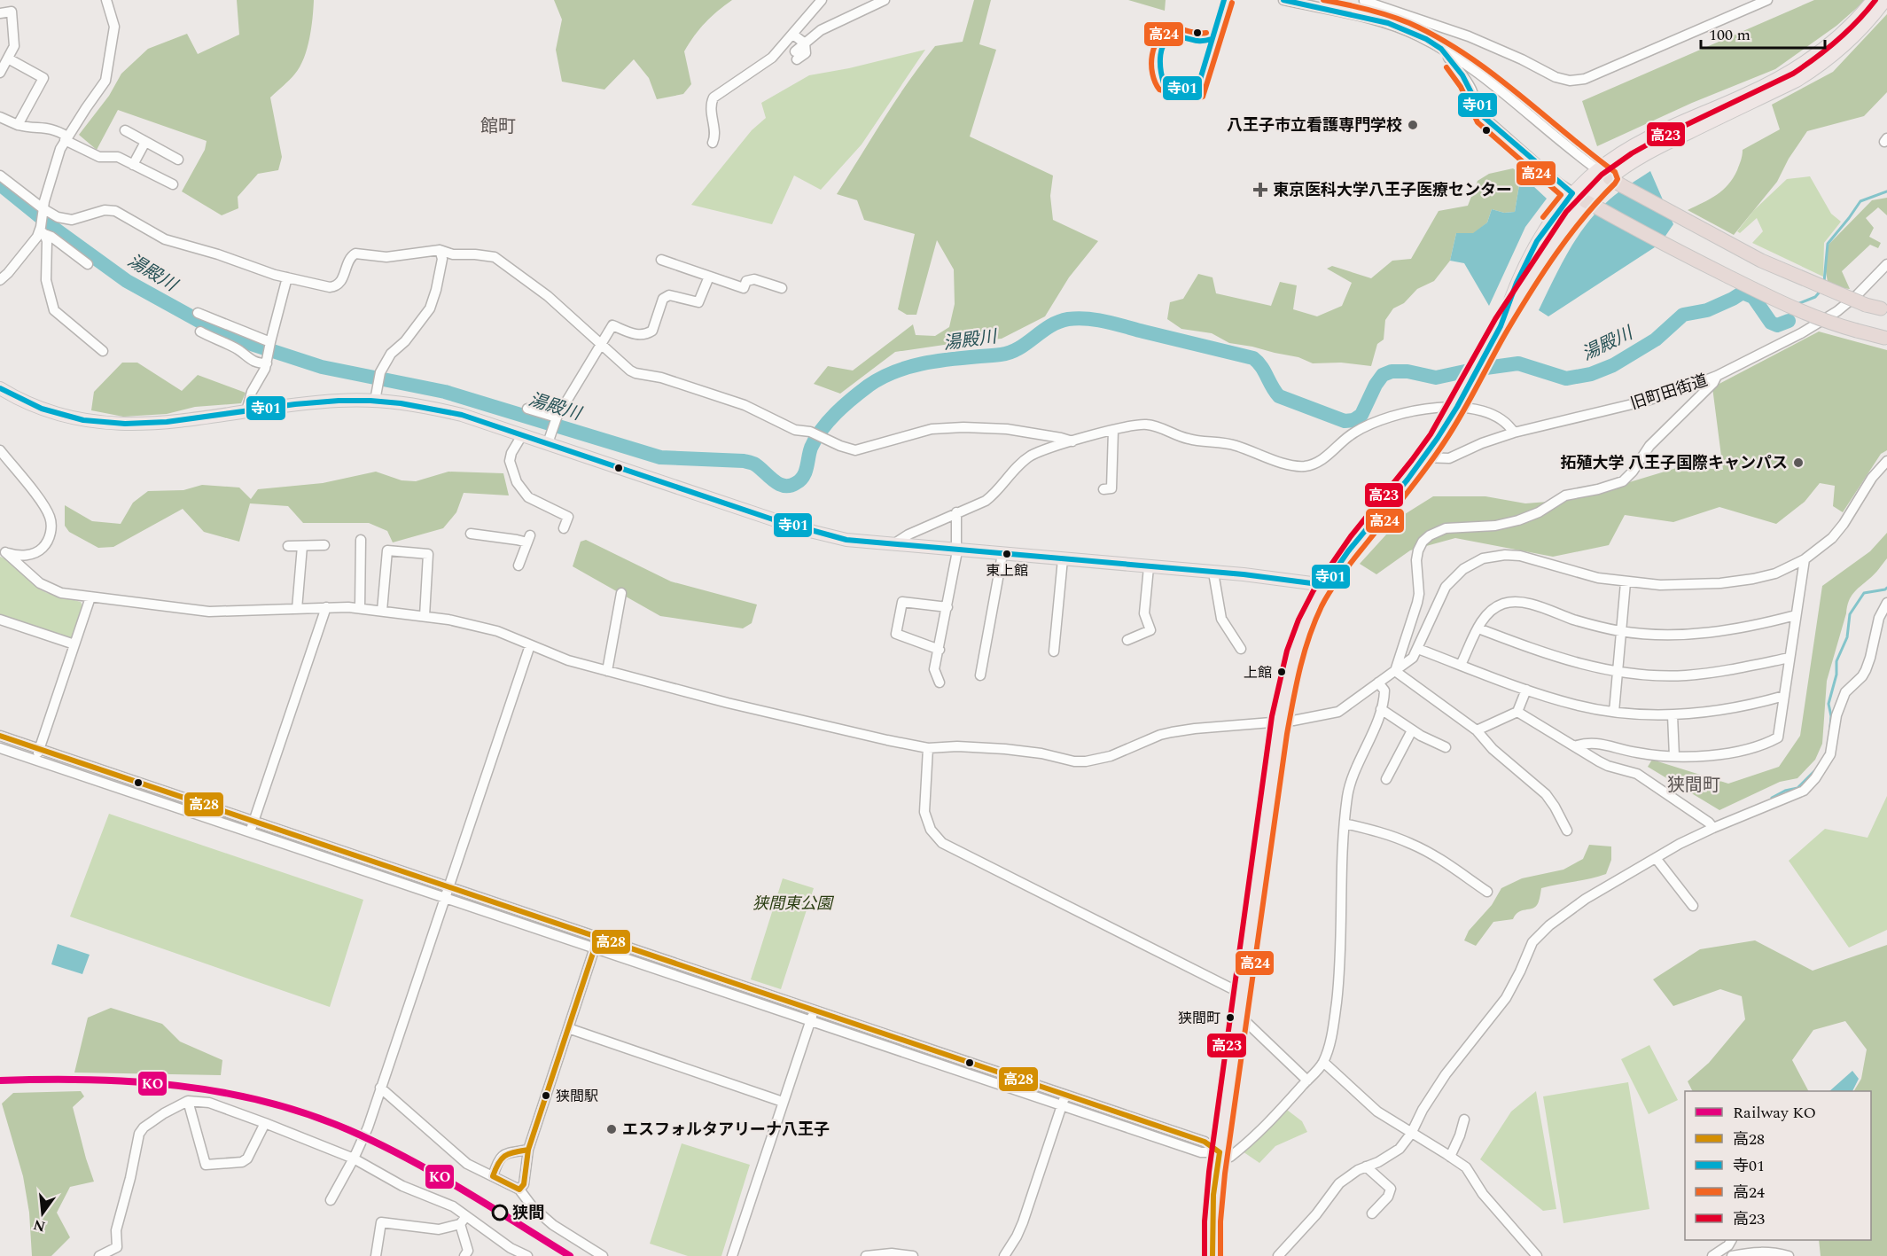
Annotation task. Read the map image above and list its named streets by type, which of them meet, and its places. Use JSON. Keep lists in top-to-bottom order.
{
  "streets": {
    "street": ["旧町田街道"]
  },
  "districts": ["館町", "狭間町"],
  "water": ["湯殿川"],
  "parks": ["狭間東公園"],
  "places": {
    "other": [
      "八王子市立看護専門学校",
      "拓殖大学 八王子国際キャンパス",
      "東上館",
      "上館",
      "狭間町",
      "狭間駅",
      "エスフォルタアリーナ八王子",
      "狭間"
    ],
    "health": ["東京医科大学八王子医療センター"]
  },
  "lines": [
    "transit line 寺01",
    "transit line 高24",
    "transit line 高23",
    "transit line 高28",
    "rail line KO"
  ],
  "legend": [
    "Railway KO",
    "高28",
    "寺01",
    "高24",
    "高23"
  ],
  "scale_bar": "100 m",
  "north": "bottom"
}
